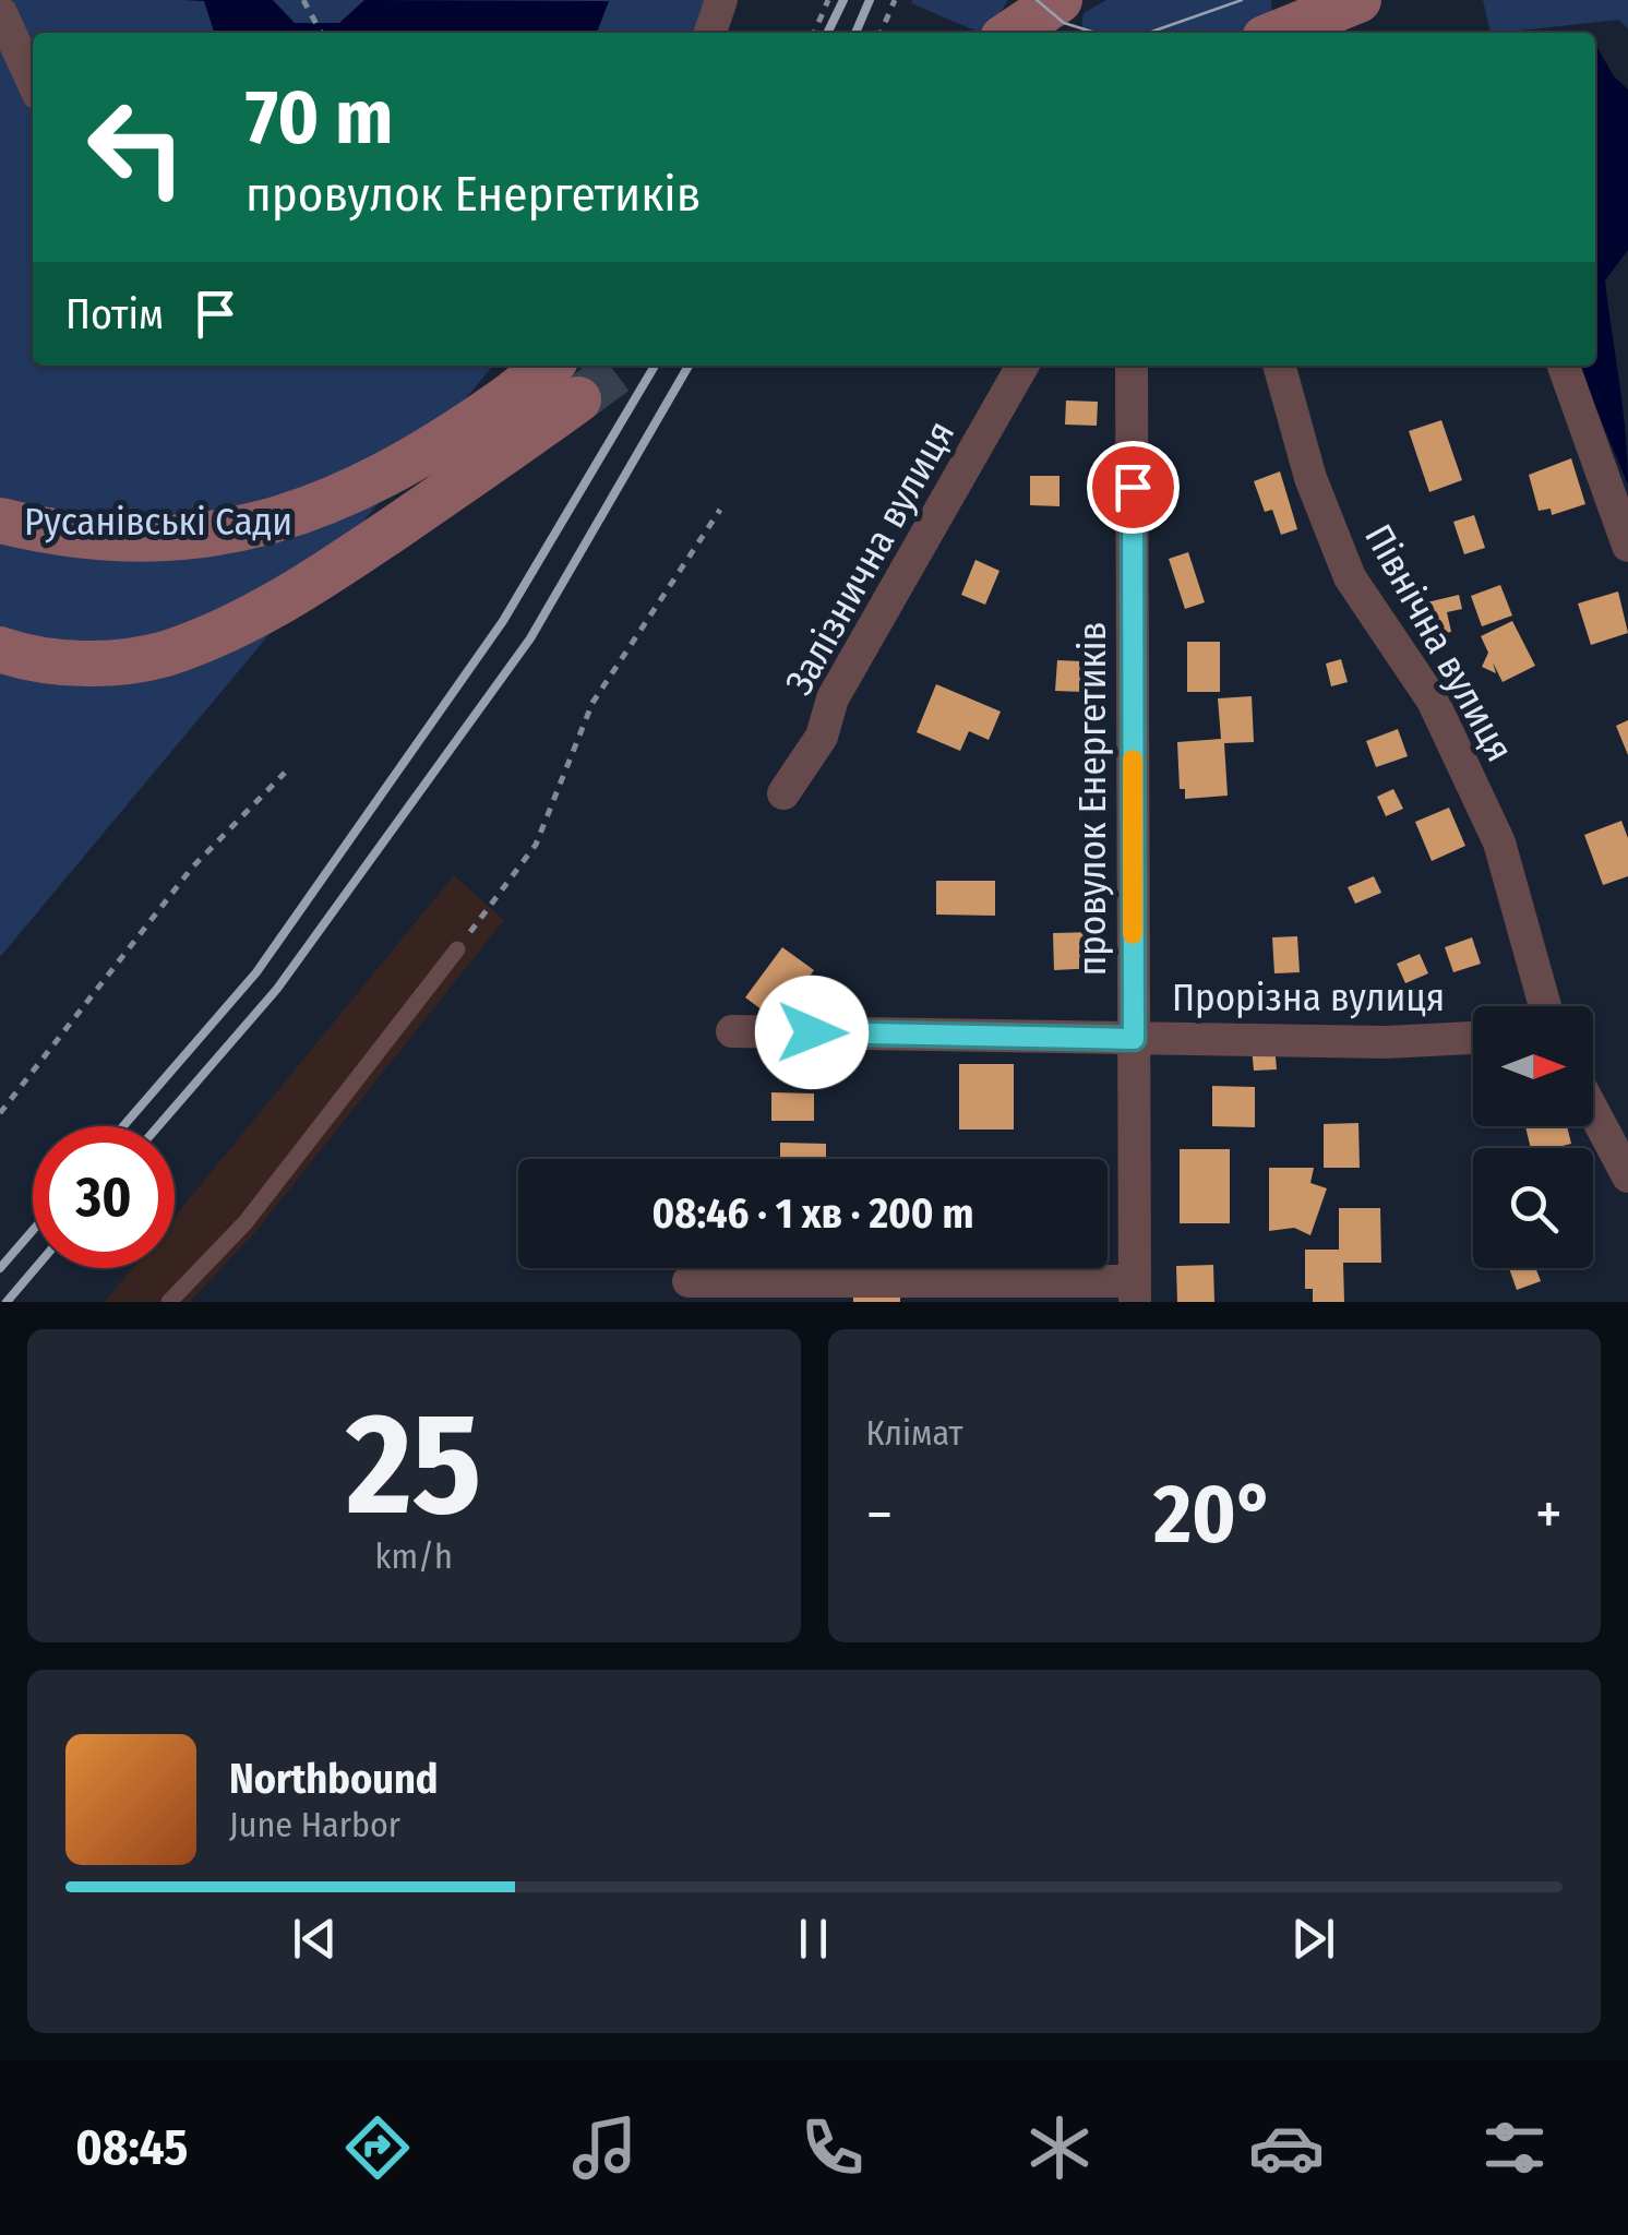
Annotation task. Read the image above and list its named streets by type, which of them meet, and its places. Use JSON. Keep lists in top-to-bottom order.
{
  "streets": {
    "street": [
      "Залізнична вулиця",
      "Північна вулиця",
      "провулок Енергетиків",
      "Прорізна вулиця"
    ]
  },
  "crossings": [
    ["провулок Енергетиків", "Прорізна вулиця"]
  ],
  "parks": ["Русанівські Сади"],
  "north": "right",
  "page": {
    "turn": ["70 m", "провулок Енергетиків"],
    "then": "Потім",
    "limit": "30",
    "trip": "08:46 · 1 хв · 200 m",
    "tile": [
      ["25", "km/h"],
      "Клімат"
    ],
    "heat": ["−", "20°", "+"],
    "song": ["Northbound", "June Harbor"],
    "tabs": "08:45"
  }
}
